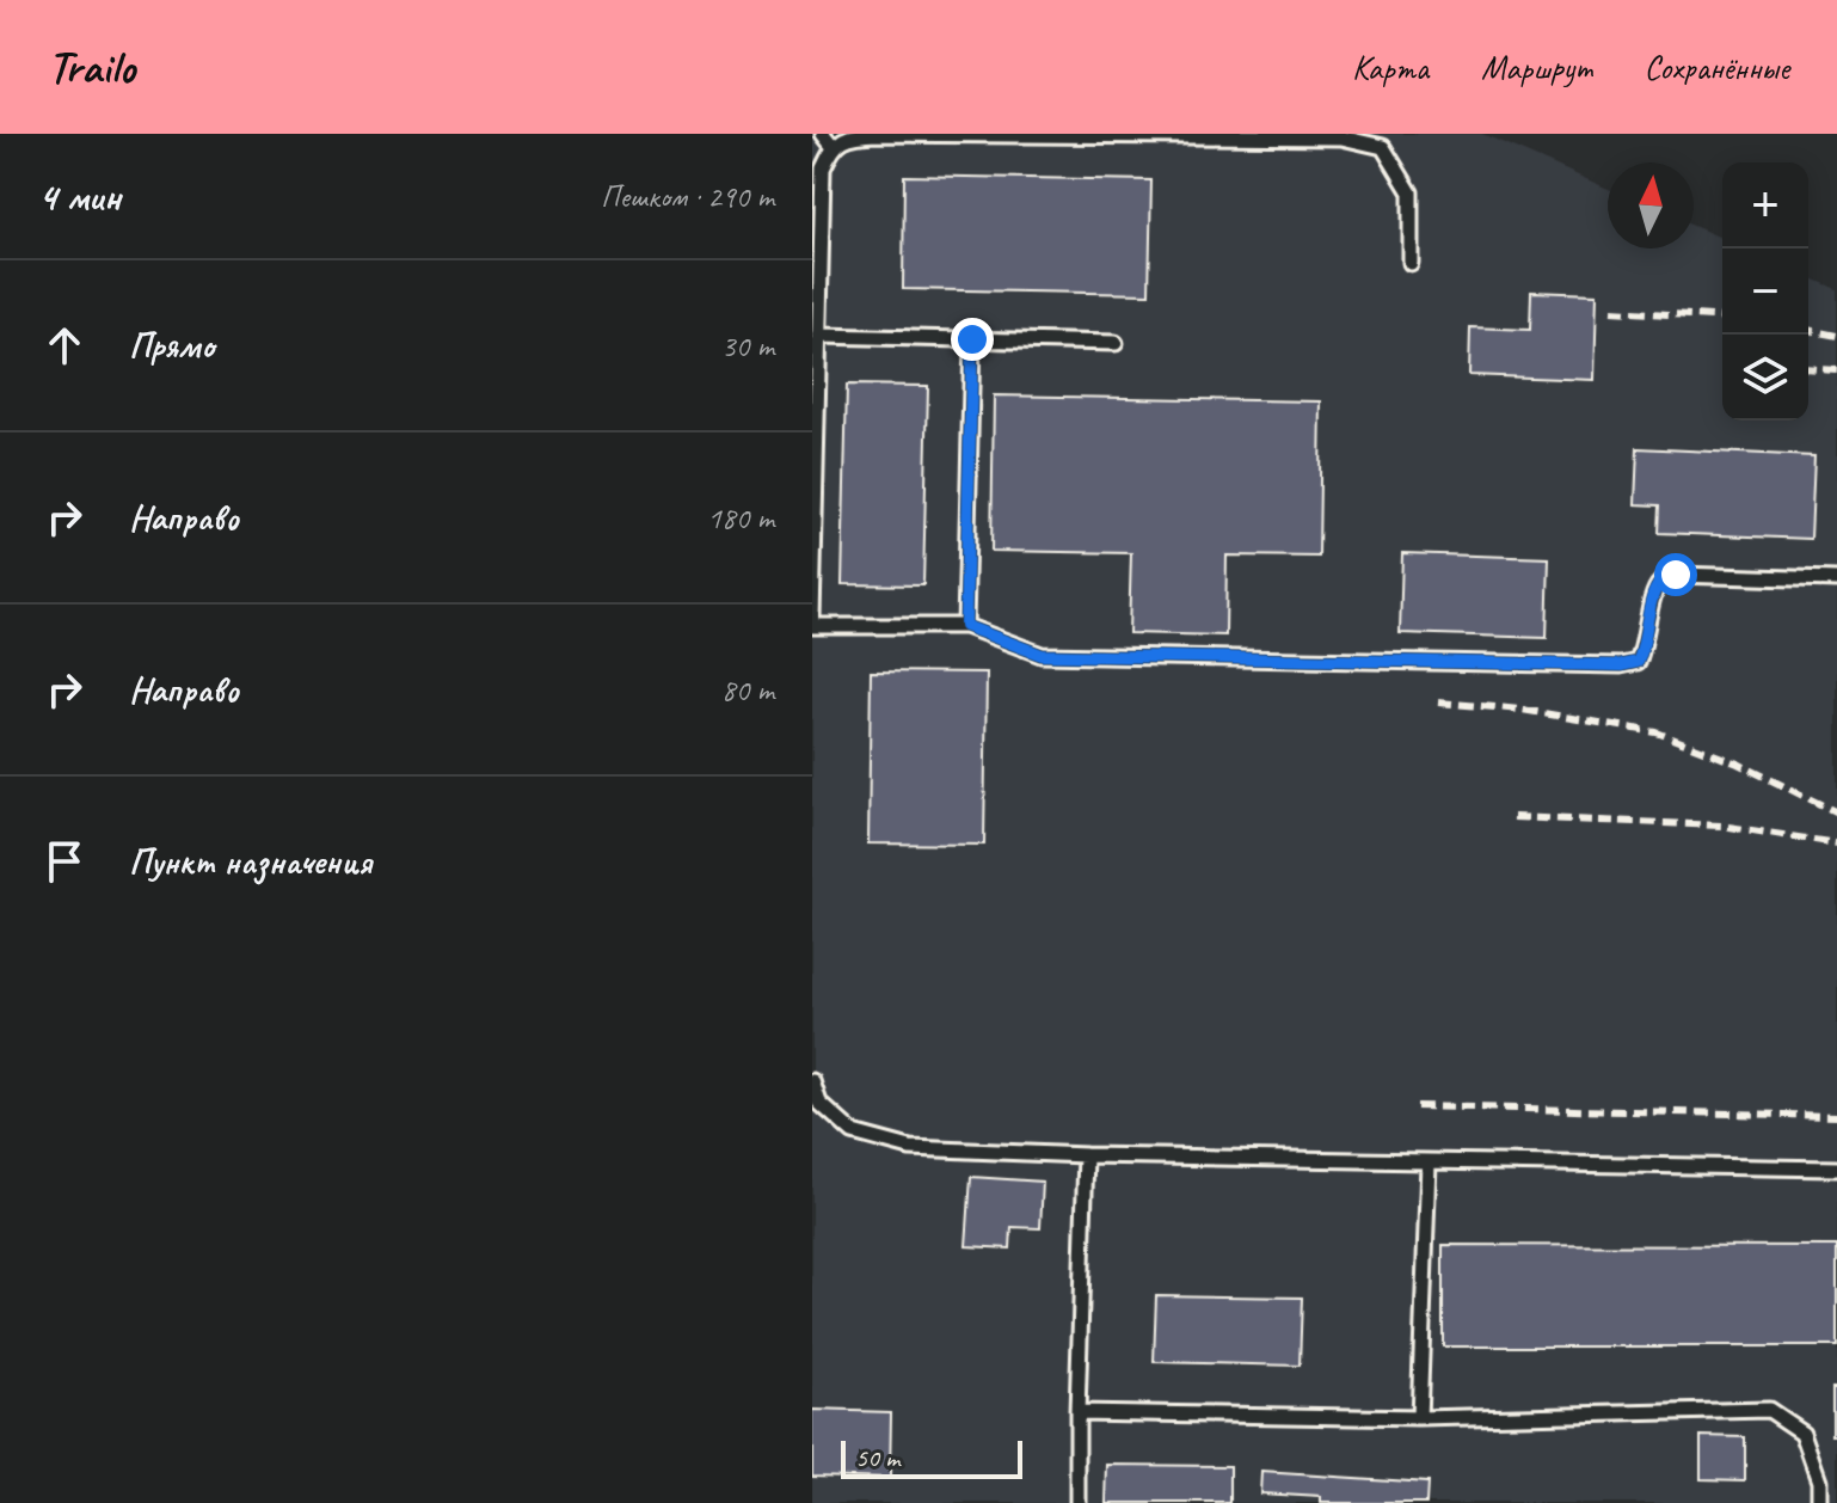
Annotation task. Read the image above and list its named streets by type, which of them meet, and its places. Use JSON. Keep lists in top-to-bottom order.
{
  "scale_bar": "50 m",
  "north": "top",
  "page": {
    "header": "Trailo",
    "nav": ["Карта", "Маршрут", "Сохранённые"],
    "heading": ["4 мин", "Пешком · 290 m"],
    "map_buttons": ["+", "−"],
    "list": [
      ["Прямо", "30 m"],
      ["Направо", "180 m"],
      ["Направо", "80 m"],
      "Пункт назначения"
    ],
    "scale": "50 m"
  }
}
